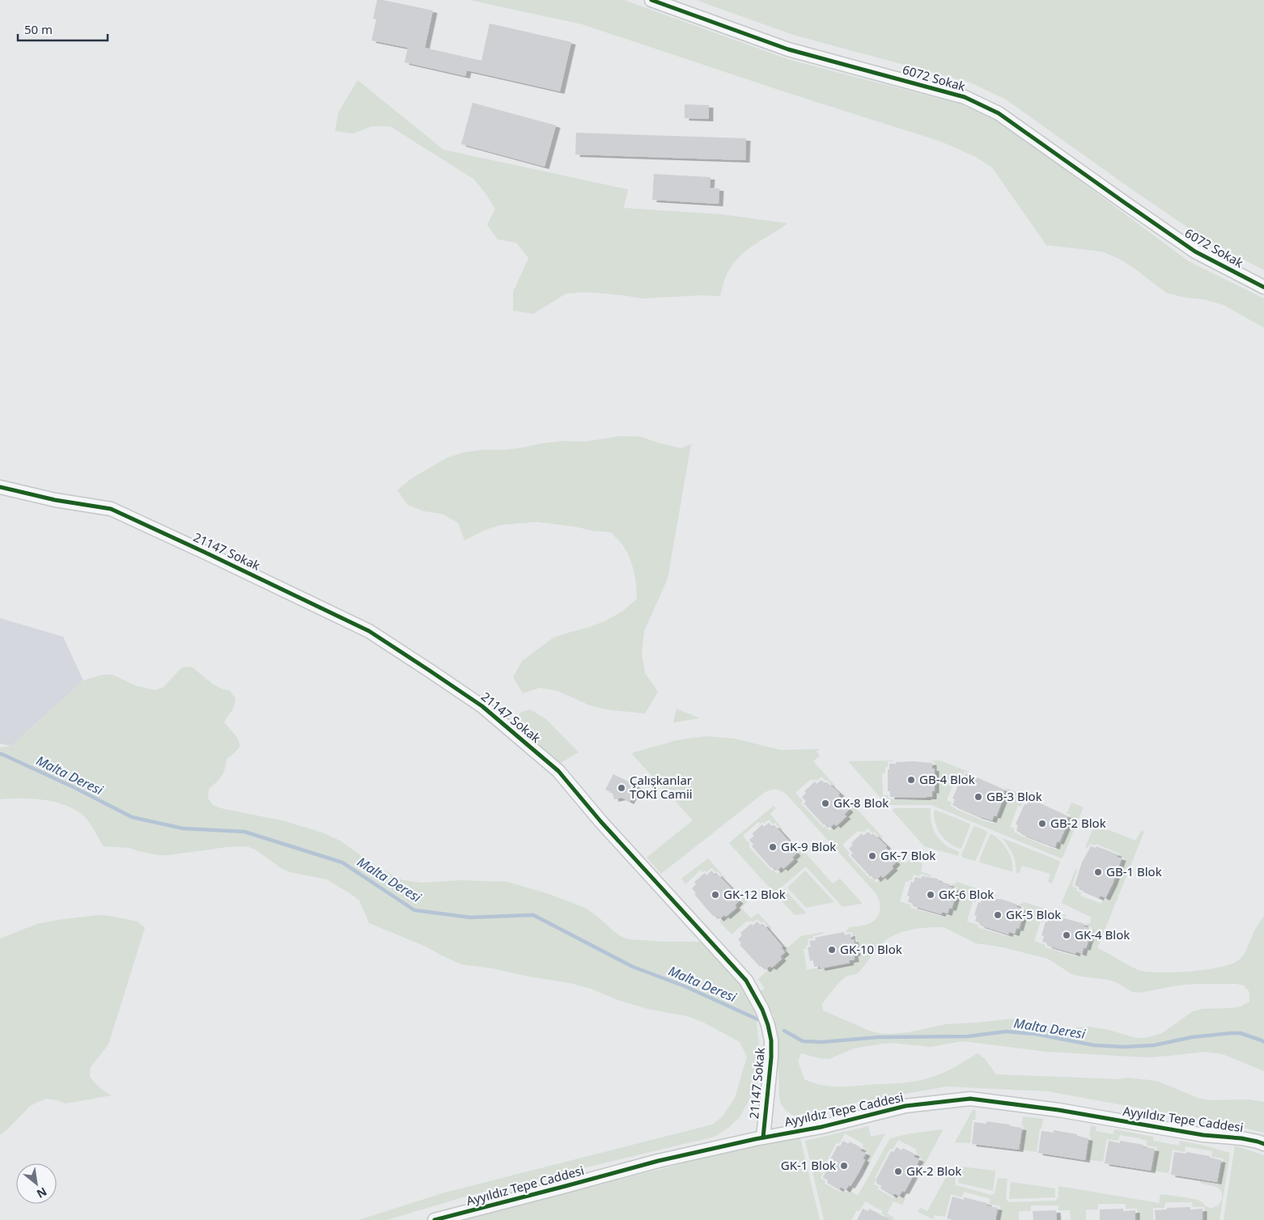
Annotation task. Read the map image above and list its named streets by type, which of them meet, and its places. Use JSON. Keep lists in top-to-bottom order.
{
  "streets": {
    "street": ["6072 Sokak", "21147 Sokak", "Ayyıldız Tepe Caddesi"]
  },
  "crossings": [
    ["21147 Sokak", "Ayyıldız Tepe Caddesi"]
  ],
  "water": ["Malta Deresi"],
  "places": [
    "GB-4 Blok",
    "Çalışkanlar TOKİ Camii",
    "GB-3 Blok",
    "GK-8 Blok",
    "GB-2 Blok",
    "GK-9 Blok",
    "GK-7 Blok",
    "GB-1 Blok",
    "GK-12 Blok",
    "GK-6 Blok",
    "GK-5 Blok",
    "GK-4 Blok",
    "GK-10 Blok",
    "GK-1 Blok",
    "GK-2 Blok"
  ],
  "scale_bar": "50 m",
  "north": "bottom right"
}
